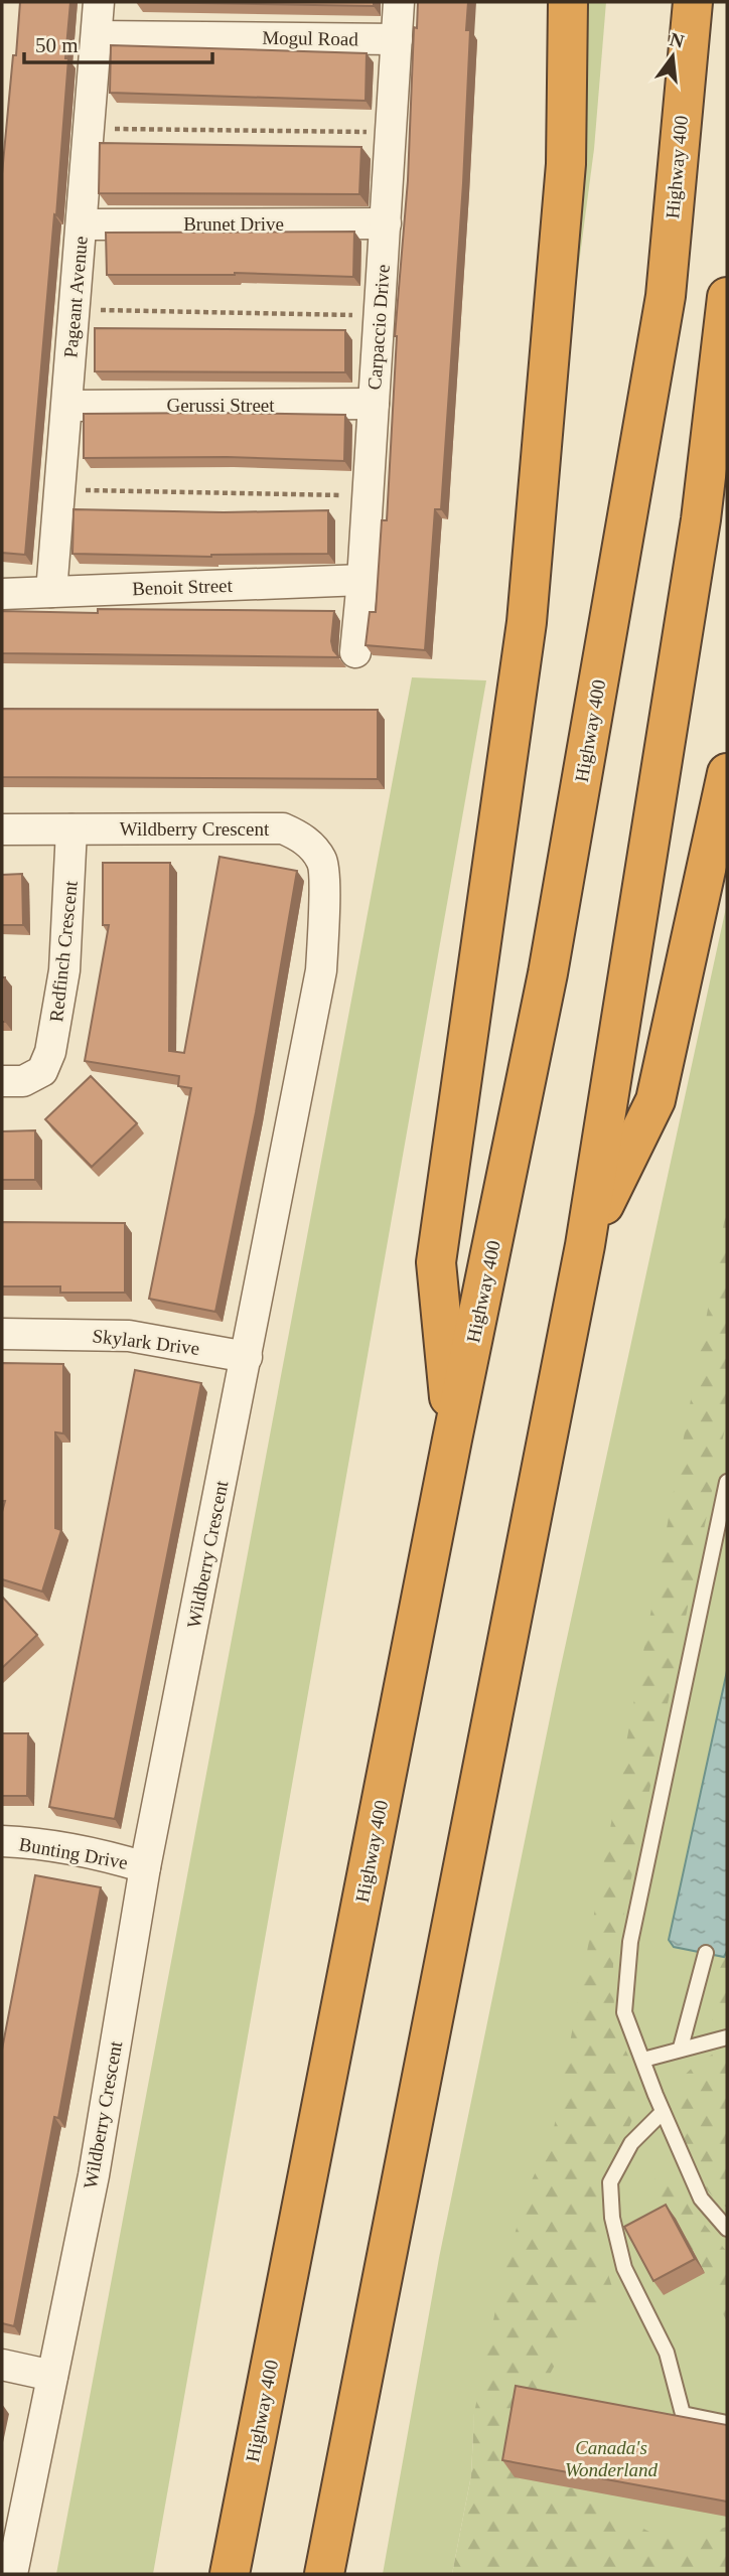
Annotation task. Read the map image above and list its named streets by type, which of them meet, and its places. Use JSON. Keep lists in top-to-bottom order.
{
  "streets": {
    "highway": ["Highway 400"],
    "street": [
      "Mogul Road",
      "Brunet Drive",
      "Pageant Avenue",
      "Carpaccio Drive",
      "Gerussi Street",
      "Benoit Street",
      "Wildberry Crescent",
      "Redfinch Crescent",
      "Skylark Drive",
      "Bunting Drive"
    ]
  },
  "crossings": [
    ["Mogul Road", "Pageant Avenue"],
    ["Mogul Road", "Carpaccio Drive"],
    ["Brunet Drive", "Pageant Avenue"],
    ["Brunet Drive", "Carpaccio Drive"],
    ["Pageant Avenue", "Gerussi Street"],
    ["Pageant Avenue", "Benoit Street"],
    ["Carpaccio Drive", "Gerussi Street"],
    ["Carpaccio Drive", "Benoit Street"],
    ["Wildberry Crescent", "Redfinch Crescent"],
    ["Wildberry Crescent", "Skylark Drive"],
    ["Wildberry Crescent", "Bunting Drive"]
  ],
  "parks": ["Canada's Wonderland"],
  "scale_bar": "50 m",
  "north": "top"
}
